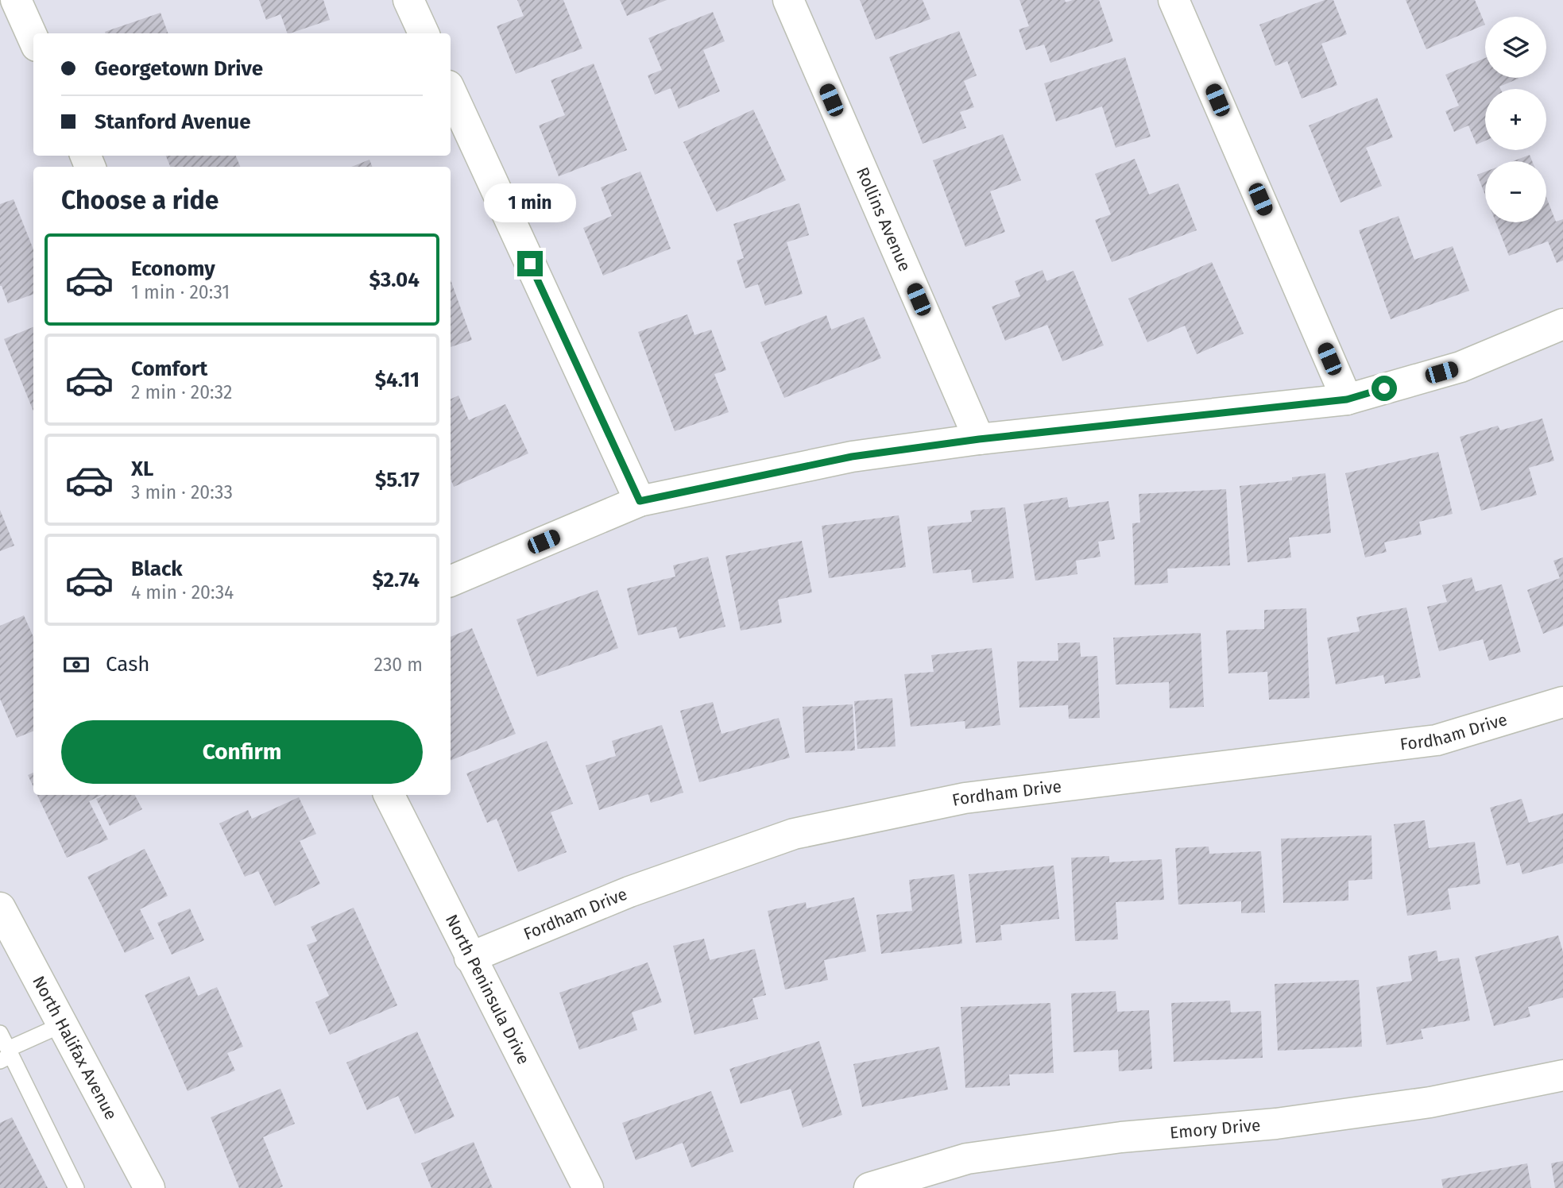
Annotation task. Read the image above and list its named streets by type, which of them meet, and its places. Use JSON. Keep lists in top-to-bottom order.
{
  "streets": {
    "street": [
      "Rollins Avenue",
      "Fordham Drive",
      "North Peninsula Drive",
      "North Halifax Avenue",
      "Emory Drive"
    ]
  },
  "crossings": [
    ["Fordham Drive", "North Peninsula Drive"]
  ],
  "page": {
    "map_buttons": ["+", "−"],
    "banner": ["Georgetown Drive", "Stanford Avenue"],
    "heading": "Choose a ride",
    "bubble": "1 min",
    "list": [
      {
        "name": "Economy",
        "note": "1 min · 20:31",
        "value": "$3.04"
      },
      {
        "name": "Comfort",
        "note": "2 min · 20:32",
        "value": "$4.11"
      },
      {
        "name": "XL",
        "note": "3 min · 20:33",
        "value": "$5.17"
      },
      {
        "name": "Black",
        "note": "4 min · 20:34",
        "value": "$2.74"
      }
    ],
    "pay": ["Cash", "230 m"],
    "buttons": "Confirm"
  }
}
